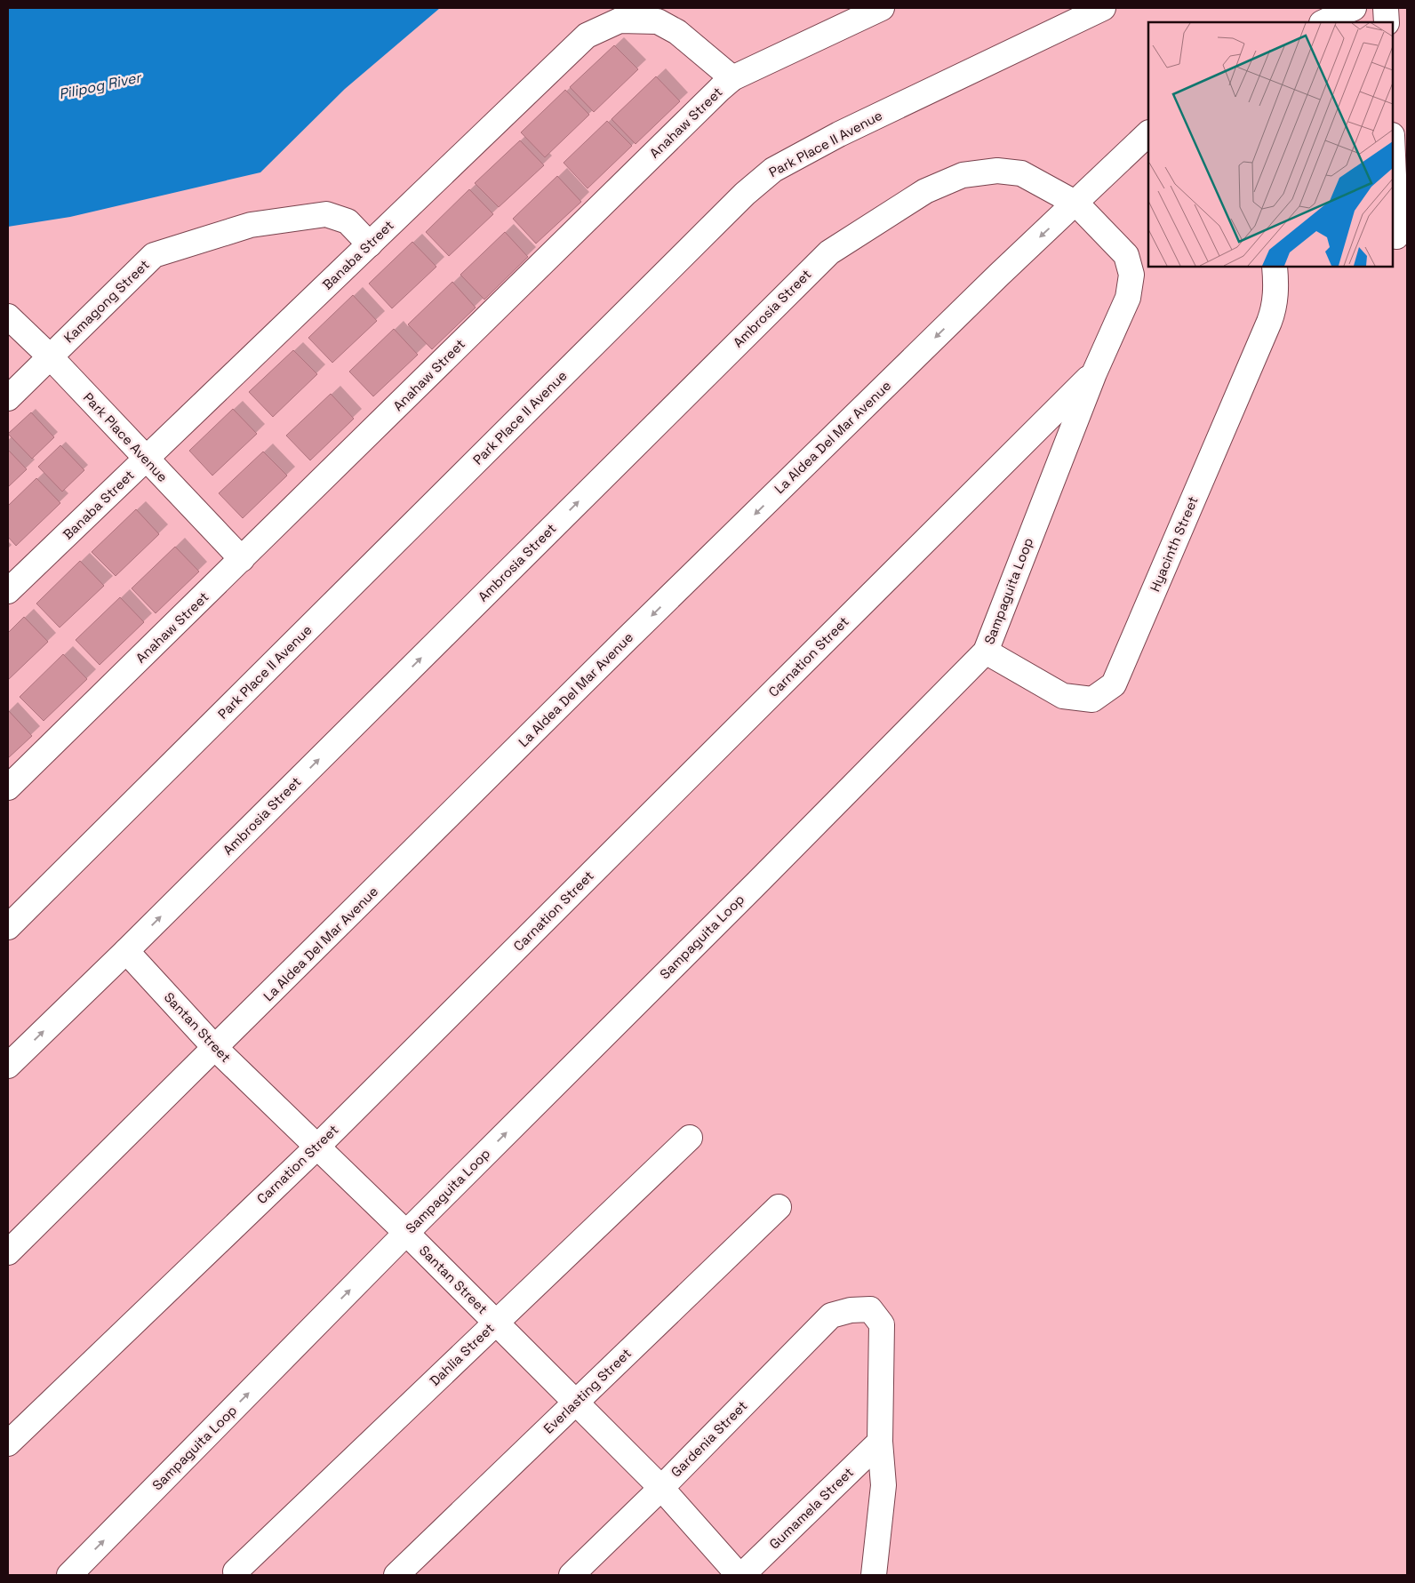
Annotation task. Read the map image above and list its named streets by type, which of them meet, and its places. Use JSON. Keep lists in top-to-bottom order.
{
  "streets": {
    "street": [
      "Anahaw Street",
      "Park Place II Avenue",
      "Banaba Street",
      "Kamagong Street",
      "Ambrosia Street",
      "Park Place Avenue",
      "La Aldea Del Mar Avenue",
      "Hyacinth Street",
      "Sampaguita Loop",
      "Carnation Street",
      "Santan Street",
      "Dahlia Street",
      "Everlasting Street",
      "Gardenia Street",
      "Gumamela Street"
    ]
  },
  "crossings": [
    ["Anahaw Street", "Banaba Street"],
    ["Anahaw Street", "Park Place Avenue"],
    ["Banaba Street", "Kamagong Street"],
    ["Banaba Street", "Park Place Avenue"],
    ["Kamagong Street", "Park Place Avenue"],
    ["Ambrosia Street", "La Aldea Del Mar Avenue"],
    ["Ambrosia Street", "Sampaguita Loop"],
    ["Ambrosia Street", "Santan Street"],
    ["La Aldea Del Mar Avenue", "Sampaguita Loop"],
    ["La Aldea Del Mar Avenue", "Santan Street"],
    ["Hyacinth Street", "Sampaguita Loop"],
    ["Sampaguita Loop", "Carnation Street"],
    ["Sampaguita Loop", "Santan Street"],
    ["Carnation Street", "Santan Street"],
    ["Santan Street", "Dahlia Street"],
    ["Santan Street", "Everlasting Street"],
    ["Santan Street", "Gardenia Street"],
    ["Gardenia Street", "Gumamela Street"]
  ],
  "one_way": ["Ambrosia Street", "La Aldea Del Mar Avenue", "Sampaguita Loop"],
  "water": ["Pilipog River"]
}
